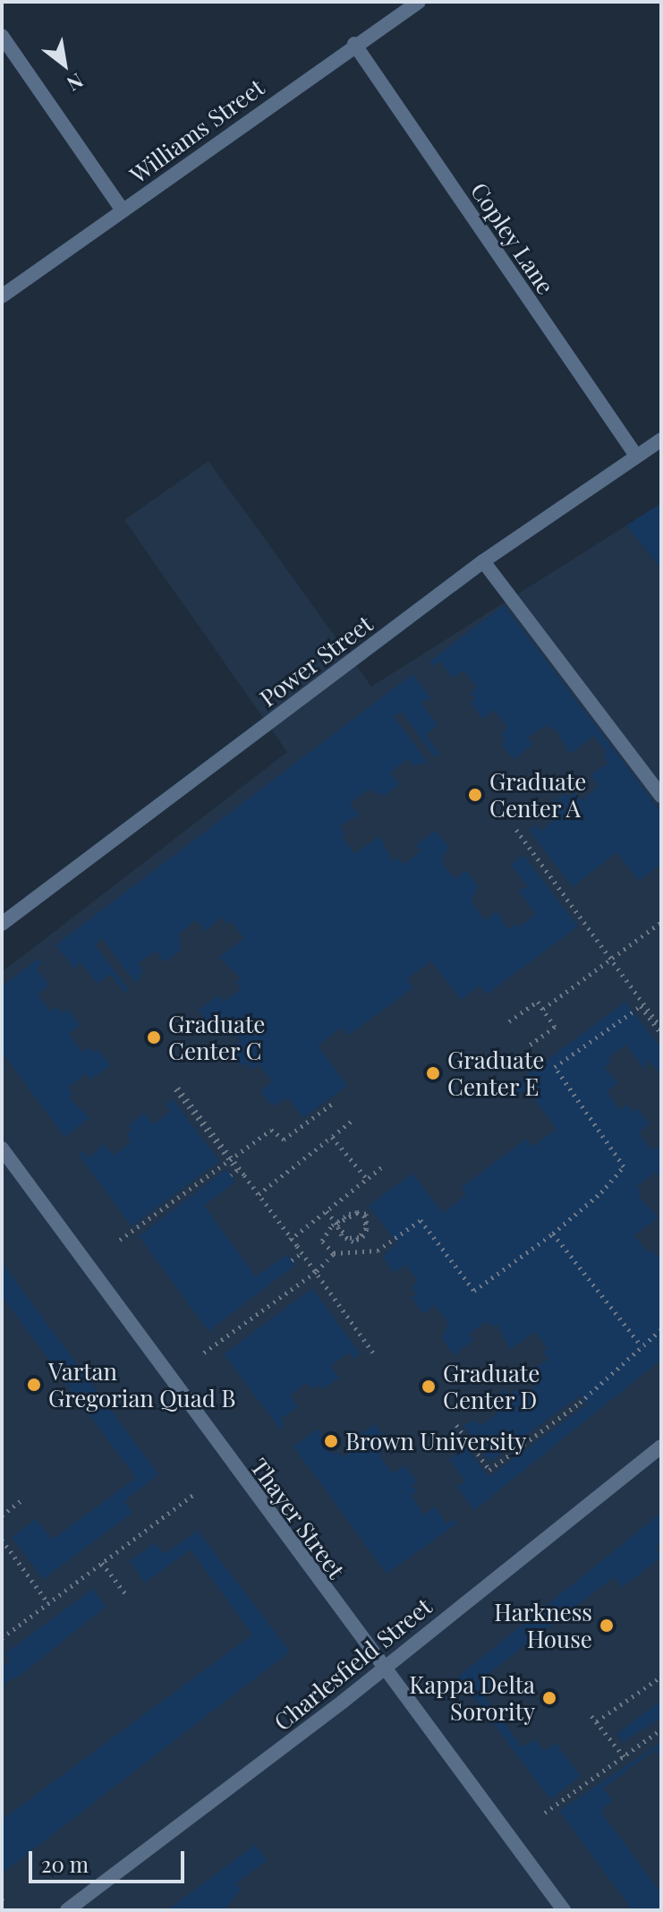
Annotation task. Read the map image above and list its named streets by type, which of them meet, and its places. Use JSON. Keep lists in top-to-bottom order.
{
  "streets": {
    "street": [
      "Williams Street",
      "Copley Lane",
      "Power Street",
      "Thayer Street",
      "Charlesfield Street"
    ]
  },
  "crossings": [
    ["Williams Street", "Copley Lane"],
    ["Copley Lane", "Power Street"],
    ["Thayer Street", "Charlesfield Street"]
  ],
  "places": [
    "Graduate Center A",
    "Graduate Center C",
    "Graduate Center E",
    "Vartan Gregorian Quad B",
    "Graduate Center D",
    "Brown University",
    "Harkness House",
    "Kappa Delta Sorority"
  ],
  "scale_bar": "20 m",
  "north": "bottom right"
}
